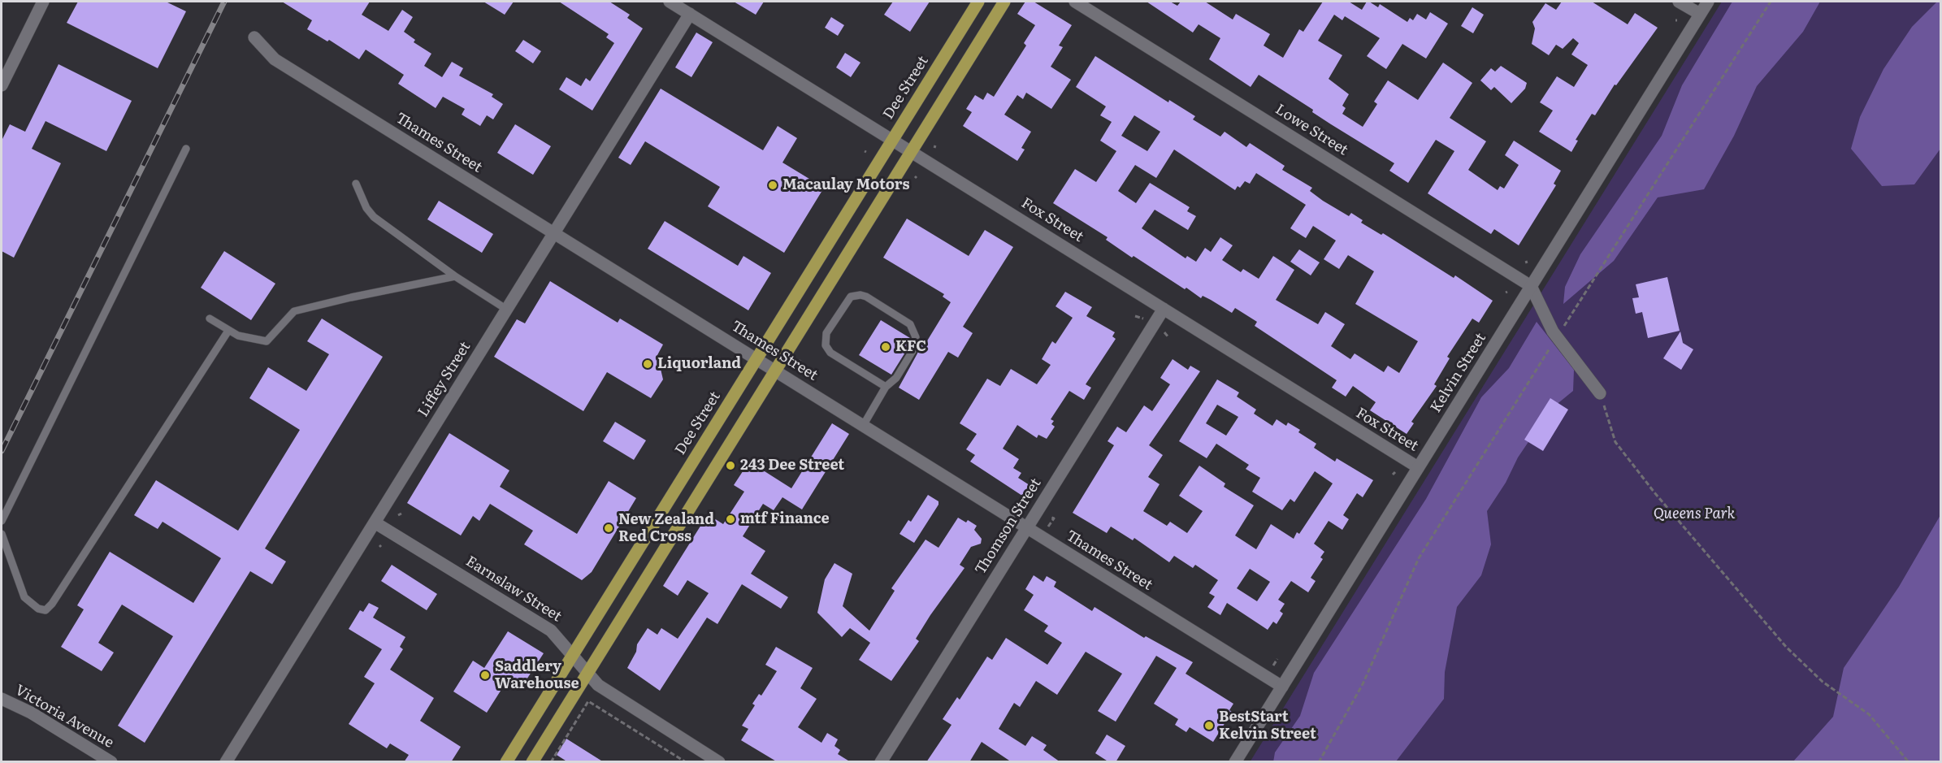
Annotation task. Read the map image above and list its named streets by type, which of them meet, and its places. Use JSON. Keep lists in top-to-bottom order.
{
  "streets": {
    "main road": ["Dee Street"],
    "street": [
      "Lowe Street",
      "Thames Street",
      "Fox Street",
      "Kelvin Street",
      "Liffey Street",
      "Thomson Street",
      "Earnslaw Street",
      "Victoria Avenue"
    ]
  },
  "crossings": [
    ["Dee Street", "Thames Street"],
    ["Dee Street", "Fox Street"],
    ["Dee Street", "Earnslaw Street"],
    ["Lowe Street", "Kelvin Street"],
    ["Thames Street", "Kelvin Street"],
    ["Thames Street", "Liffey Street"],
    ["Thames Street", "Thomson Street"],
    ["Fox Street", "Kelvin Street"],
    ["Fox Street", "Liffey Street"],
    ["Fox Street", "Thomson Street"],
    ["Liffey Street", "Earnslaw Street"]
  ],
  "parks": ["Queens Park"],
  "places": [
    "Macaulay Motors",
    "KFC",
    "Liquorland",
    "243 Dee Street",
    "mtf Finance",
    "New Zealand Red Cross",
    "Saddlery Warehouse",
    "BestStart Kelvin Street"
  ]
}
